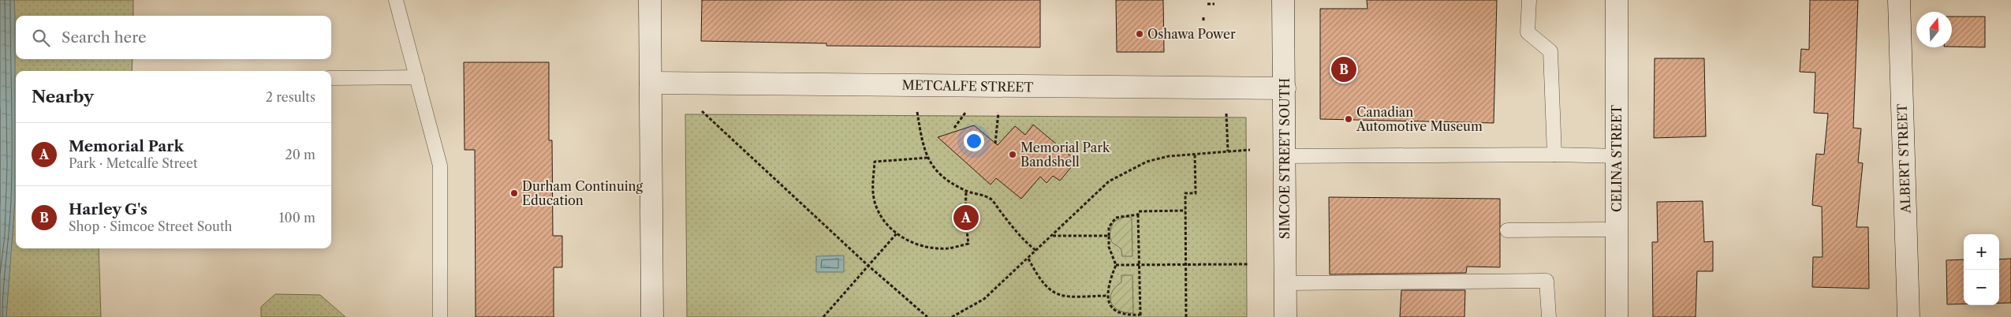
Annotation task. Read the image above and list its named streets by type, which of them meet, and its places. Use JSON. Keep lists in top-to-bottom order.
{
  "streets": {
    "street": [
      "METCALFE STREET",
      "SIMCOE STREET SOUTH",
      "CELINA STREET",
      "ALBERT STREET"
    ]
  },
  "crossings": [
    ["METCALFE STREET", "SIMCOE STREET SOUTH"]
  ],
  "places": [
    "Oshawa Power",
    "Canadian Automotive Museum",
    "Memorial Park Bandshell",
    "Durham Continuing Education"
  ],
  "north": "top",
  "page": {
    "search": "Search here",
    "pins": ["B", "A"],
    "heading": ["Nearby", "2 results"],
    "list": [
      {
        "mark": "A",
        "name": "Memorial Park",
        "note": "Park · Metcalfe Street",
        "value": "20 m"
      },
      {
        "mark": "B",
        "name": "Harley G's",
        "note": "Shop · Simcoe Street South",
        "value": "100 m"
      }
    ],
    "map_buttons": ["+", "−"]
  }
}
